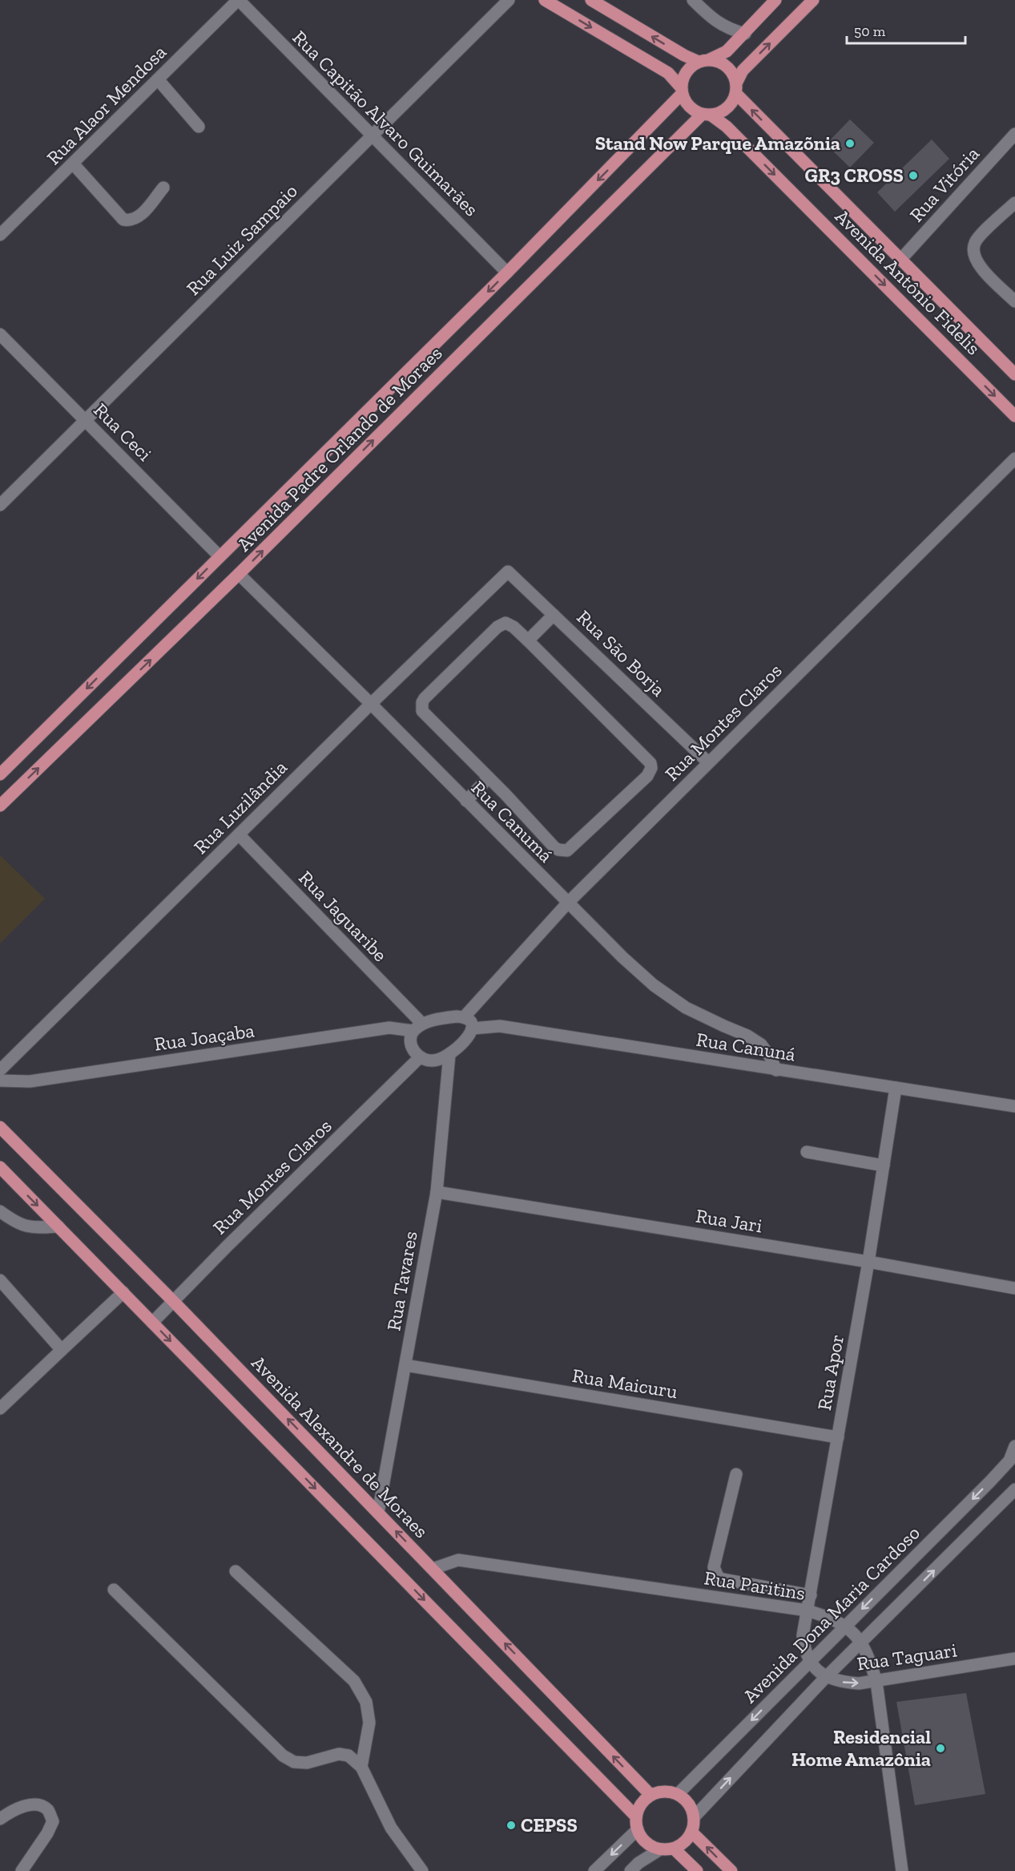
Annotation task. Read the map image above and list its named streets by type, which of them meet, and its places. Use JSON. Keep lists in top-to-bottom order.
{
  "streets": {
    "main road": ["Avenida Antônio Fidelis", "Avenida Padre Orlando de Moraes", "Avenida Alexandre de Moraes"],
    "street": [
      "Rua Alaor Mendosa",
      "Rua Capitão Alvaro Guimarães",
      "Rua Vitória",
      "Rua Luiz Sampaio",
      "Rua Ceci",
      "Rua São Borja",
      "Rua Montes Claros",
      "Rua Luzilândia",
      "Rua Canumá",
      "Rua Jaguaribe",
      "Rua Joaçaba",
      "Rua Canuná",
      "Rua Jari",
      "Rua Tavares",
      "Rua Apor",
      "Rua Maicuru",
      "Rua Paritins",
      "Avenida Dona Maria Cardoso",
      "Rua Taguari"
    ]
  },
  "crossings": [
    ["Rua Alaor Mendosa", "Rua Capitão Alvaro Guimarães"],
    ["Rua Capitão Alvaro Guimarães", "Rua Luiz Sampaio"],
    ["Rua Capitão Alvaro Guimarães", "Avenida Padre Orlando de Moraes"],
    ["Rua Vitória", "Avenida Antônio Fidelis"],
    ["Rua Luiz Sampaio", "Rua Ceci"],
    ["Avenida Antônio Fidelis", "Avenida Padre Orlando de Moraes"],
    ["Rua Ceci", "Avenida Padre Orlando de Moraes"],
    ["Avenida Padre Orlando de Moraes", "Rua Canumá"],
    ["Rua São Borja", "Rua Montes Claros"],
    ["Rua São Borja", "Rua Luzilândia"],
    ["Rua Montes Claros", "Rua Canumá"],
    ["Rua Montes Claros", "Rua Jaguaribe"],
    ["Rua Montes Claros", "Rua Joaçaba"],
    ["Rua Montes Claros", "Rua Canuná"],
    ["Rua Montes Claros", "Rua Tavares"],
    ["Rua Montes Claros", "Avenida Alexandre de Moraes"],
    ["Rua Luzilândia", "Rua Canumá"],
    ["Rua Luzilândia", "Rua Jaguaribe"],
    ["Rua Canumá", "Rua Canuná"],
    ["Rua Jaguaribe", "Rua Joaçaba"],
    ["Rua Jaguaribe", "Rua Canuná"],
    ["Rua Jaguaribe", "Rua Tavares"],
    ["Rua Joaçaba", "Rua Canuná"],
    ["Rua Joaçaba", "Rua Tavares"],
    ["Rua Canuná", "Rua Tavares"],
    ["Rua Canuná", "Rua Apor"],
    ["Rua Jari", "Rua Tavares"],
    ["Rua Jari", "Rua Apor"],
    ["Rua Tavares", "Rua Maicuru"],
    ["Rua Tavares", "Avenida Alexandre de Moraes"],
    ["Rua Apor", "Rua Maicuru"],
    ["Rua Apor", "Rua Paritins"],
    ["Rua Apor", "Avenida Dona Maria Cardoso"],
    ["Rua Apor", "Rua Taguari"],
    ["Avenida Alexandre de Moraes", "Rua Paritins"],
    ["Avenida Alexandre de Moraes", "Avenida Dona Maria Cardoso"],
    ["Rua Paritins", "Avenida Dona Maria Cardoso"],
    ["Rua Paritins", "Rua Taguari"],
    ["Avenida Dona Maria Cardoso", "Rua Taguari"]
  ],
  "places": [
    "Stand Now Parque Amazõnia",
    "GR3 CROSS",
    "Residencial Home Amazônia",
    "CEPSS"
  ],
  "scale_bar": "50 m"
}
